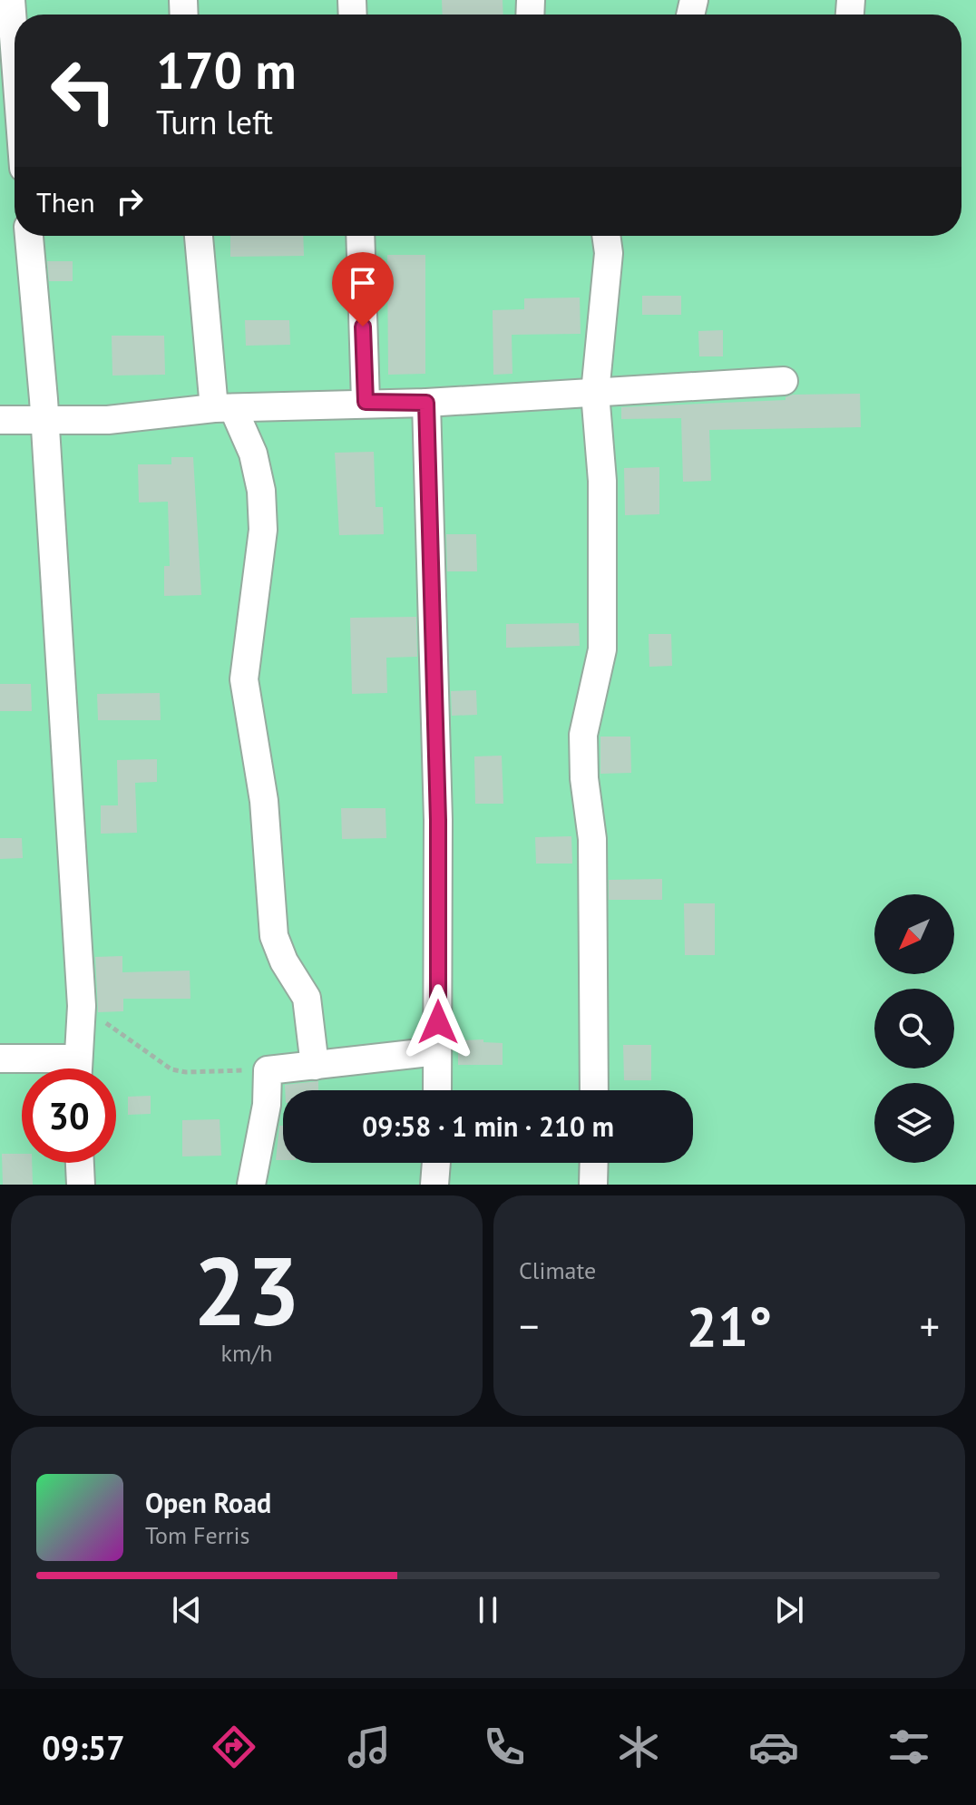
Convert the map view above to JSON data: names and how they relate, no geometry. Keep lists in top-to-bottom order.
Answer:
{
  "north": "bottom left",
  "page": {
    "turn": ["170 m", "Turn left"],
    "then": "Then",
    "limit": "30",
    "trip": "09:58 · 1 min · 210 m",
    "tile": [
      ["23", "km/h"],
      "Climate"
    ],
    "heat": ["−", "21°", "+"],
    "song": ["Open Road", "Tom Ferris"],
    "tabs": "09:57"
  }
}
